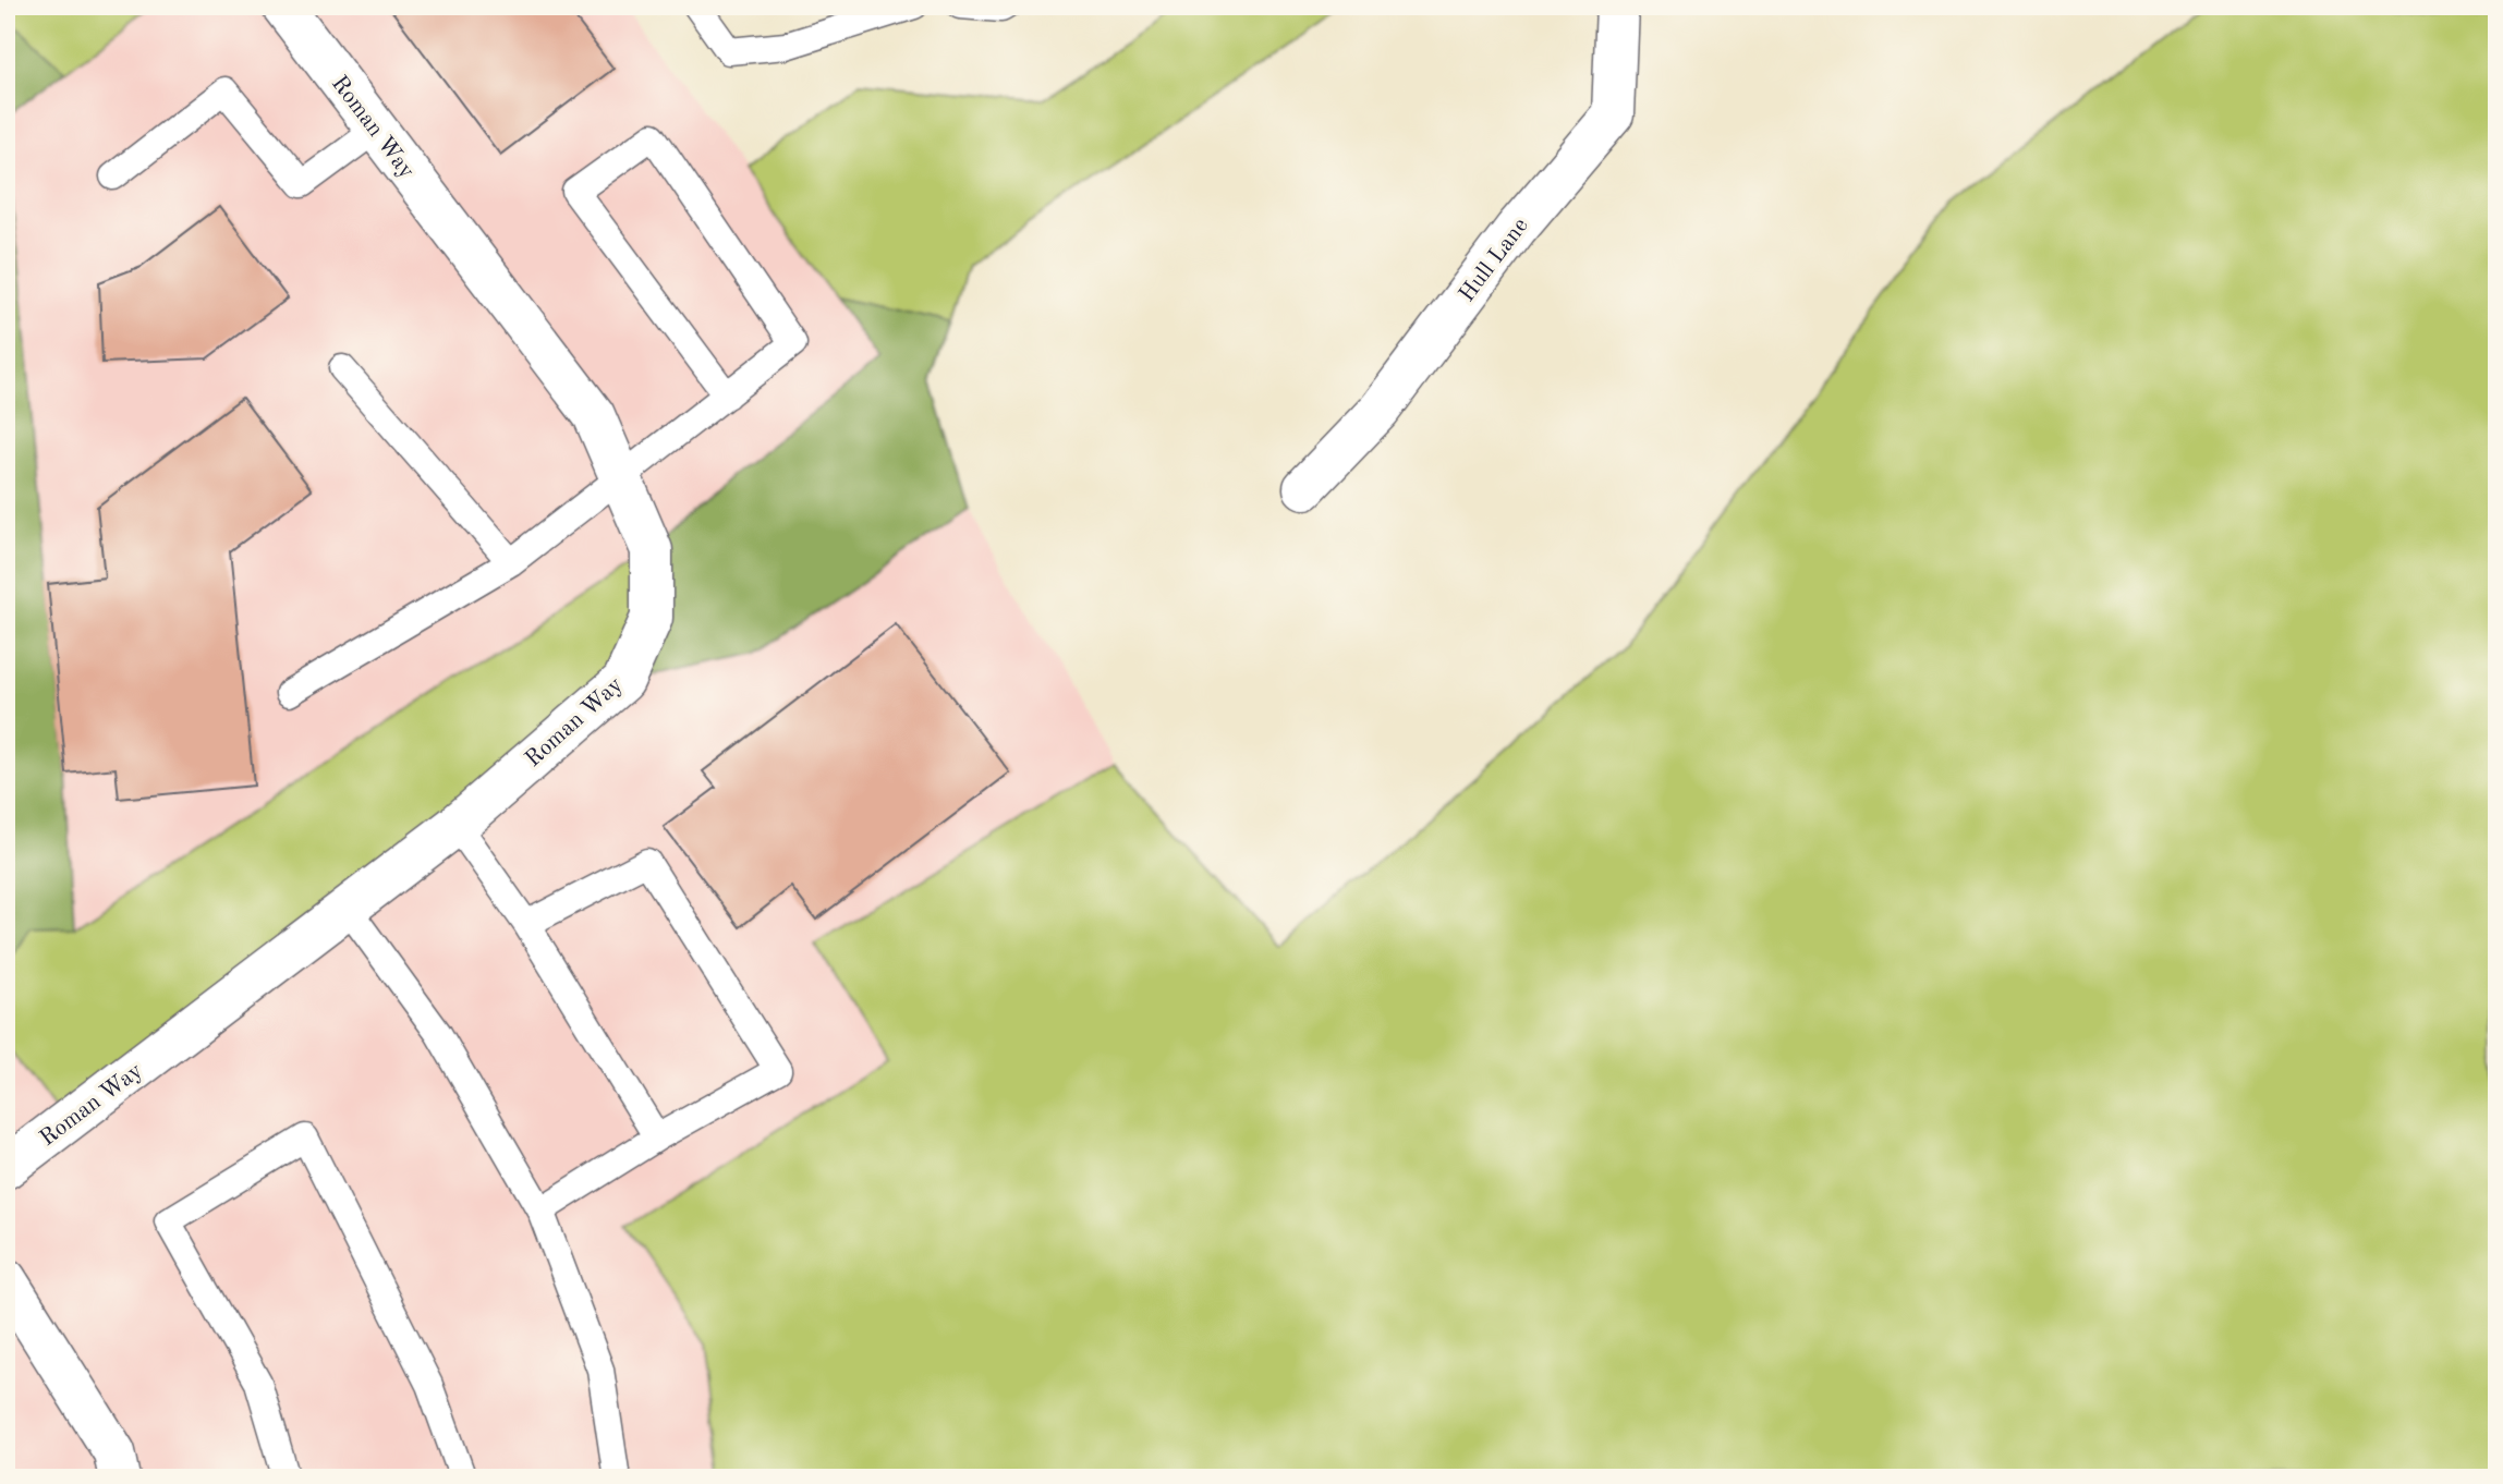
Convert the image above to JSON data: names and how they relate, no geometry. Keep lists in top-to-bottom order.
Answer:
{
  "streets": {
    "street": ["Roman Way", "Hull Lane"]
  }
}
